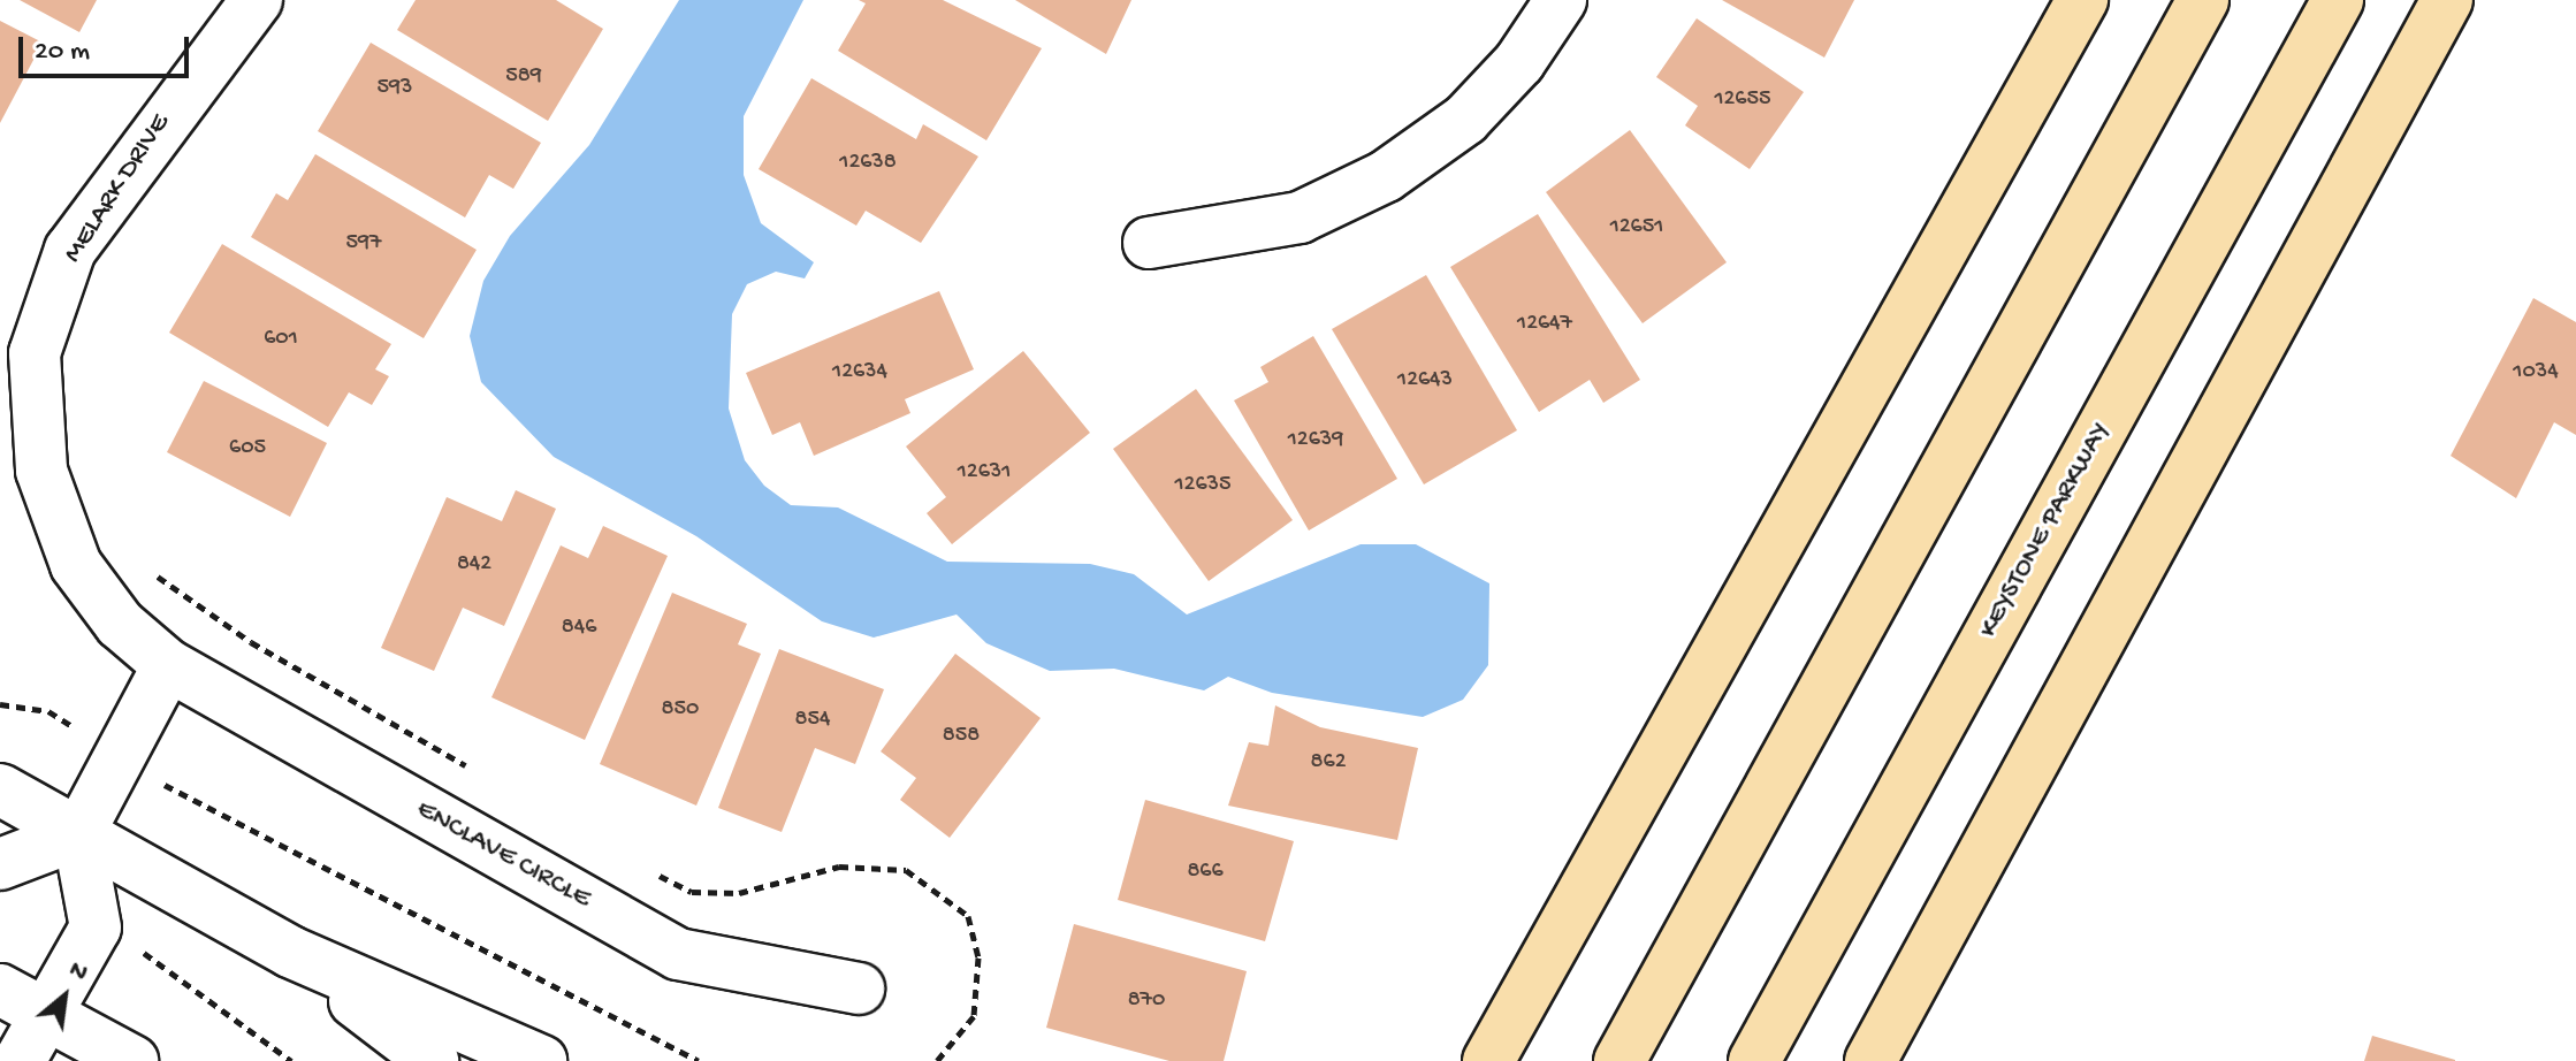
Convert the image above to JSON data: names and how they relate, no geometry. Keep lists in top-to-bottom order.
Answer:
{
  "streets": {
    "highway": ["KEYSTONE PARKWAY"],
    "street": ["MELARK DRIVE", "ENCLAVE CIRCLE"]
  },
  "crossings": [
    ["MELARK DRIVE", "ENCLAVE CIRCLE"]
  ],
  "house_numbers": [
    "589",
    "593",
    "12655",
    "12638",
    "12651",
    "597",
    "12647",
    "601",
    "12634",
    "1034",
    "12643",
    "12639",
    "605",
    "12631",
    "12635",
    "842",
    "846",
    "850",
    "854",
    "858",
    "862",
    "866",
    "870"
  ],
  "scale_bar": "20 m",
  "north": "top right"
}
